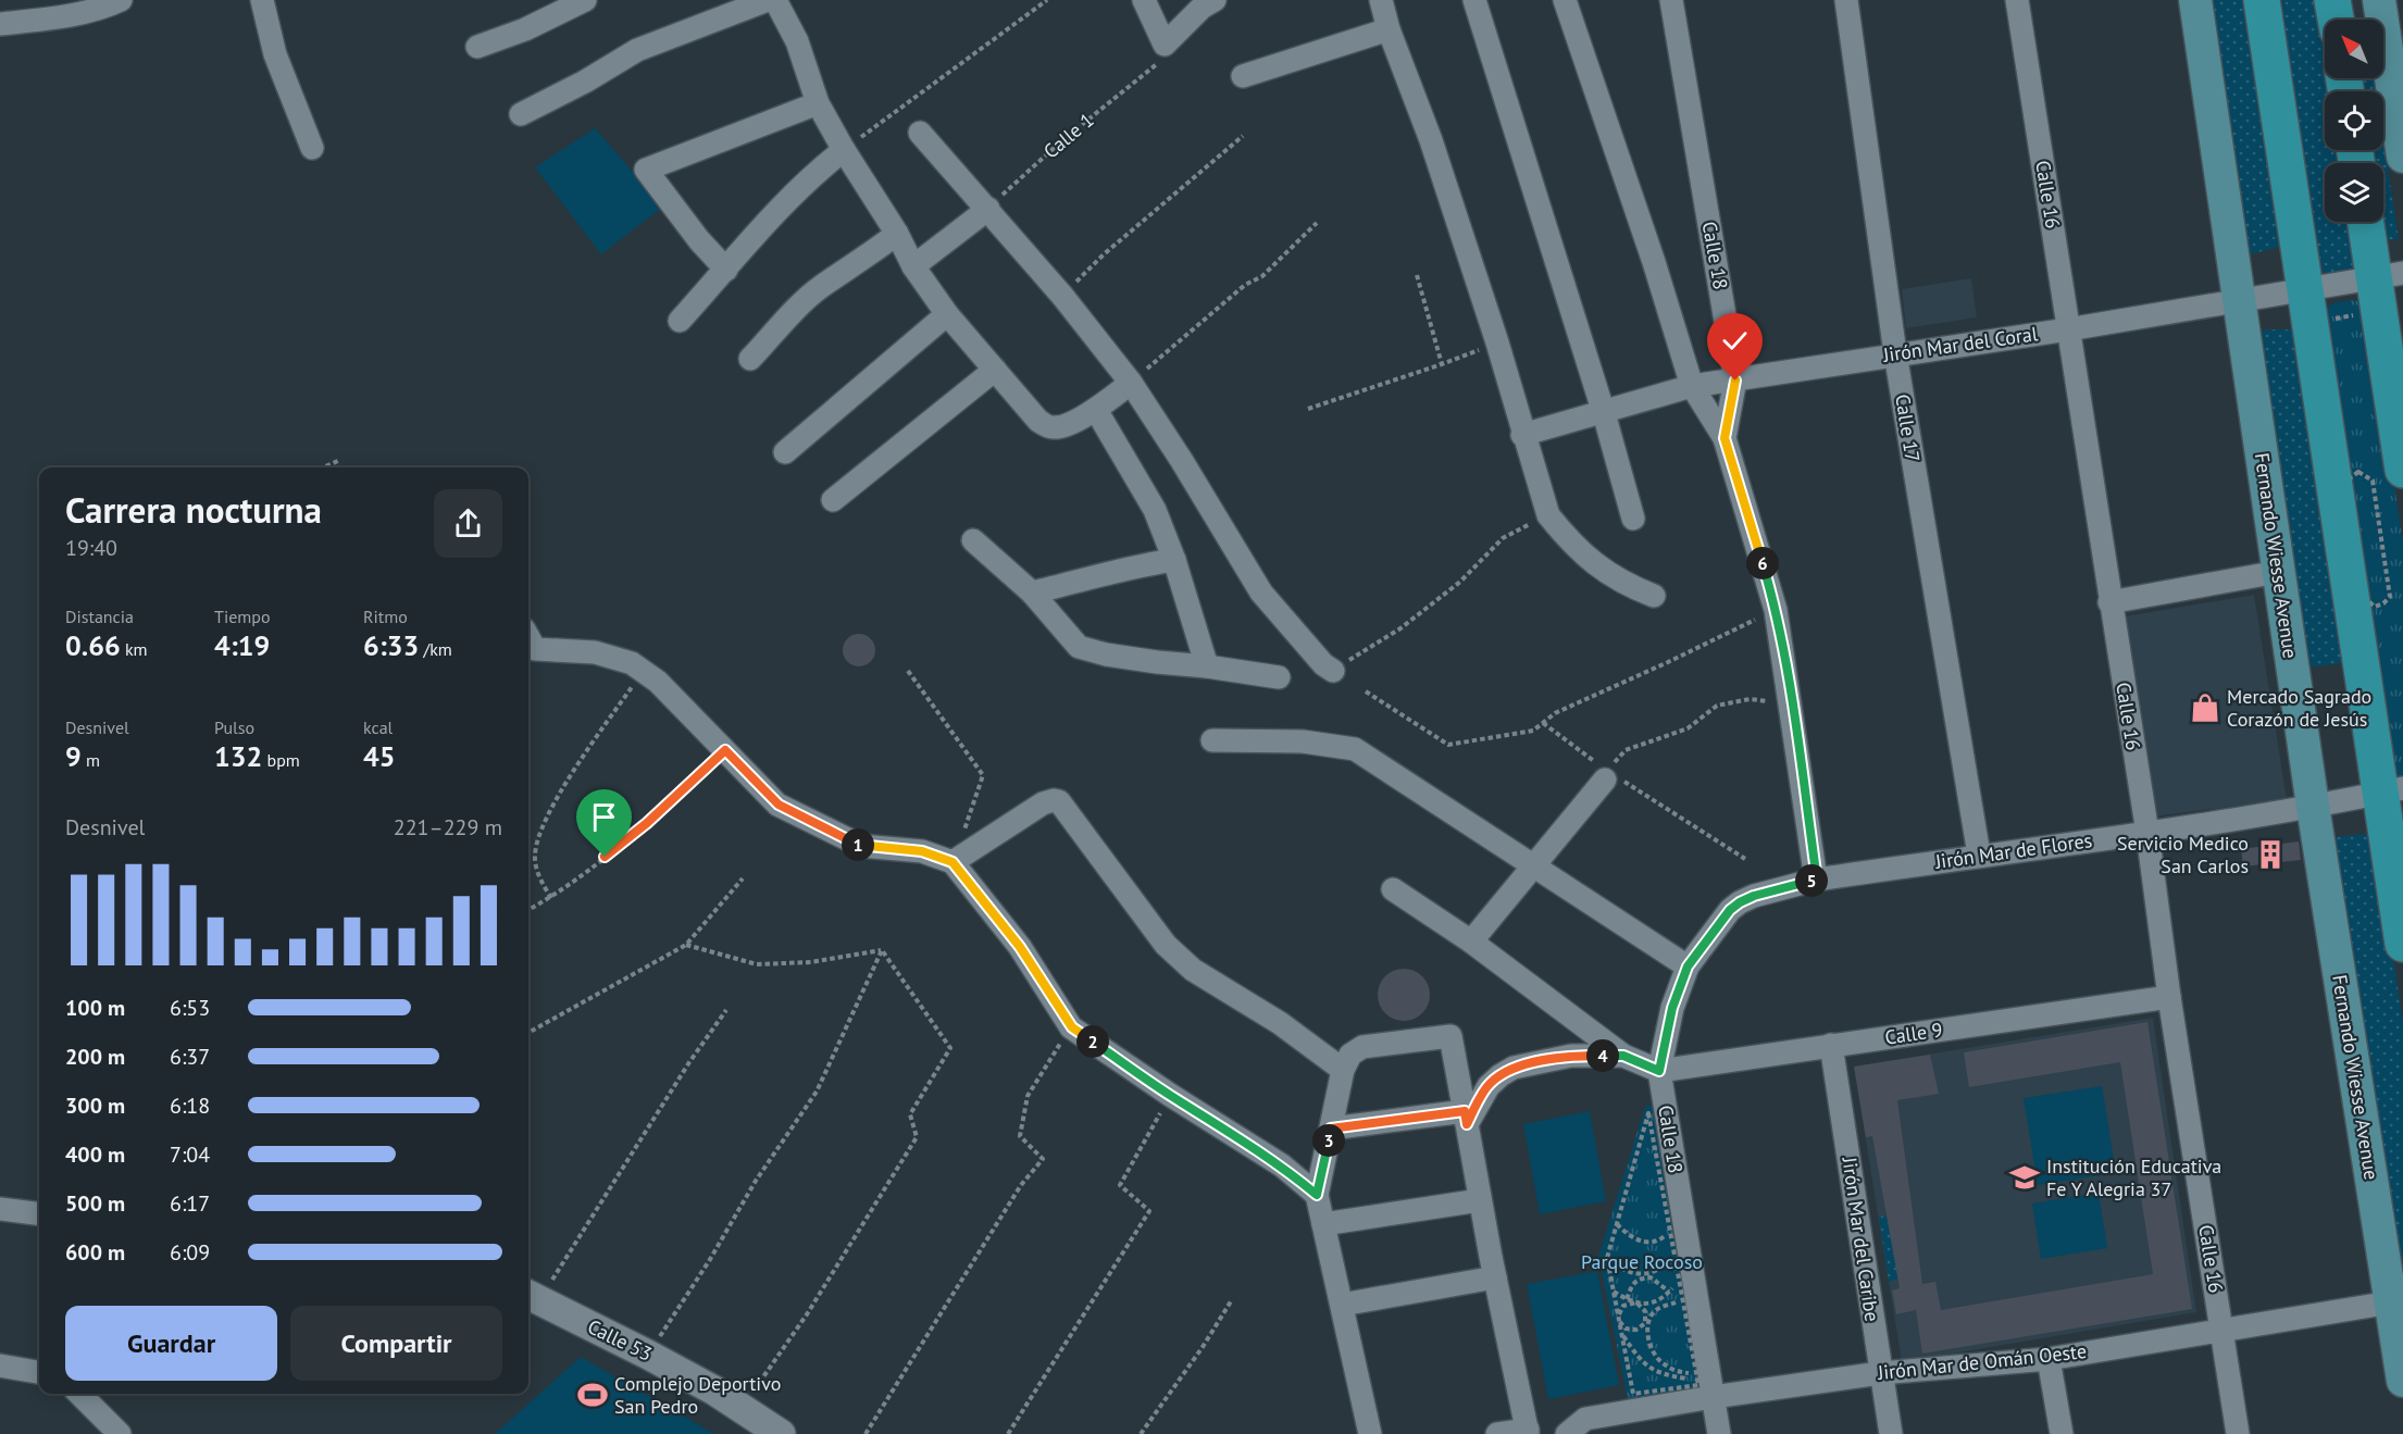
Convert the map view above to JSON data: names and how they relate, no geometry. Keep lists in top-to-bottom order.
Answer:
{
  "streets": {
    "main road": ["Fernando Wiesse Avenue"],
    "street": [
      "Calle 16",
      "Calle 18",
      "Jirón Mar del Coral",
      "Calle 17",
      "Jirón Mar de Flores",
      "Calle 9",
      "Jirón Mar del Caribe",
      "Calle 53",
      "Jirón Mar de Omán Oeste"
    ],
    "path": ["Calle 1"]
  },
  "crossings": [
    ["Calle 16", "Jirón Mar del Coral"],
    ["Calle 16", "Jirón Mar de Flores"],
    ["Calle 16", "Calle 9"],
    ["Calle 16", "Jirón Mar de Omán Oeste"],
    ["Calle 18", "Jirón Mar del Coral"],
    ["Calle 18", "Jirón Mar de Flores"],
    ["Calle 18", "Calle 9"],
    ["Calle 18", "Jirón Mar de Omán Oeste"],
    ["Jirón Mar del Coral", "Calle 17"],
    ["Jirón Mar del Coral", "Fernando Wiesse Avenue"],
    ["Calle 17", "Jirón Mar de Flores"],
    ["Fernando Wiesse Avenue", "Jirón Mar de Flores"],
    ["Fernando Wiesse Avenue", "Jirón Mar de Omán Oeste"],
    ["Calle 9", "Jirón Mar del Caribe"],
    ["Jirón Mar del Caribe", "Jirón Mar de Omán Oeste"]
  ],
  "parks": ["Parque Rocoso"],
  "places": {
    "shop": ["Mercado Sagrado Corazón de Jesús"],
    "building": ["Servicio Medico San Carlos"],
    "school or university": ["Institución Educativa Fe Y Alegria 37"],
    "sports": ["Complejo Deportivo San Pedro"]
  },
  "north": "top left",
  "page": {
    "heading": ["Carrera nocturna", "19:40"],
    "pins": [
      "6",
      "1",
      "5",
      "2",
      "4",
      "3"
    ],
    "stats": [
      ["Distancia", "0.66 km"],
      ["Tiempo", "4:19"],
      ["Ritmo", "6:33 /km"],
      ["Desnivel", "9 m"],
      ["Pulso", "132 bpm"],
      ["kcal", "45"]
    ],
    "chart": ["Desnivel", "221–229 m"],
    "list": [
      {
        "name": "100 m",
        "note": "6:53"
      },
      {
        "name": "200 m",
        "note": "6:37"
      },
      {
        "name": "300 m",
        "note": "6:18"
      },
      {
        "name": "400 m",
        "note": "7:04"
      },
      {
        "name": "500 m",
        "note": "6:17"
      },
      {
        "name": "600 m",
        "note": "6:09"
      }
    ],
    "buttons": ["Guardar", "Compartir"]
  }
}
